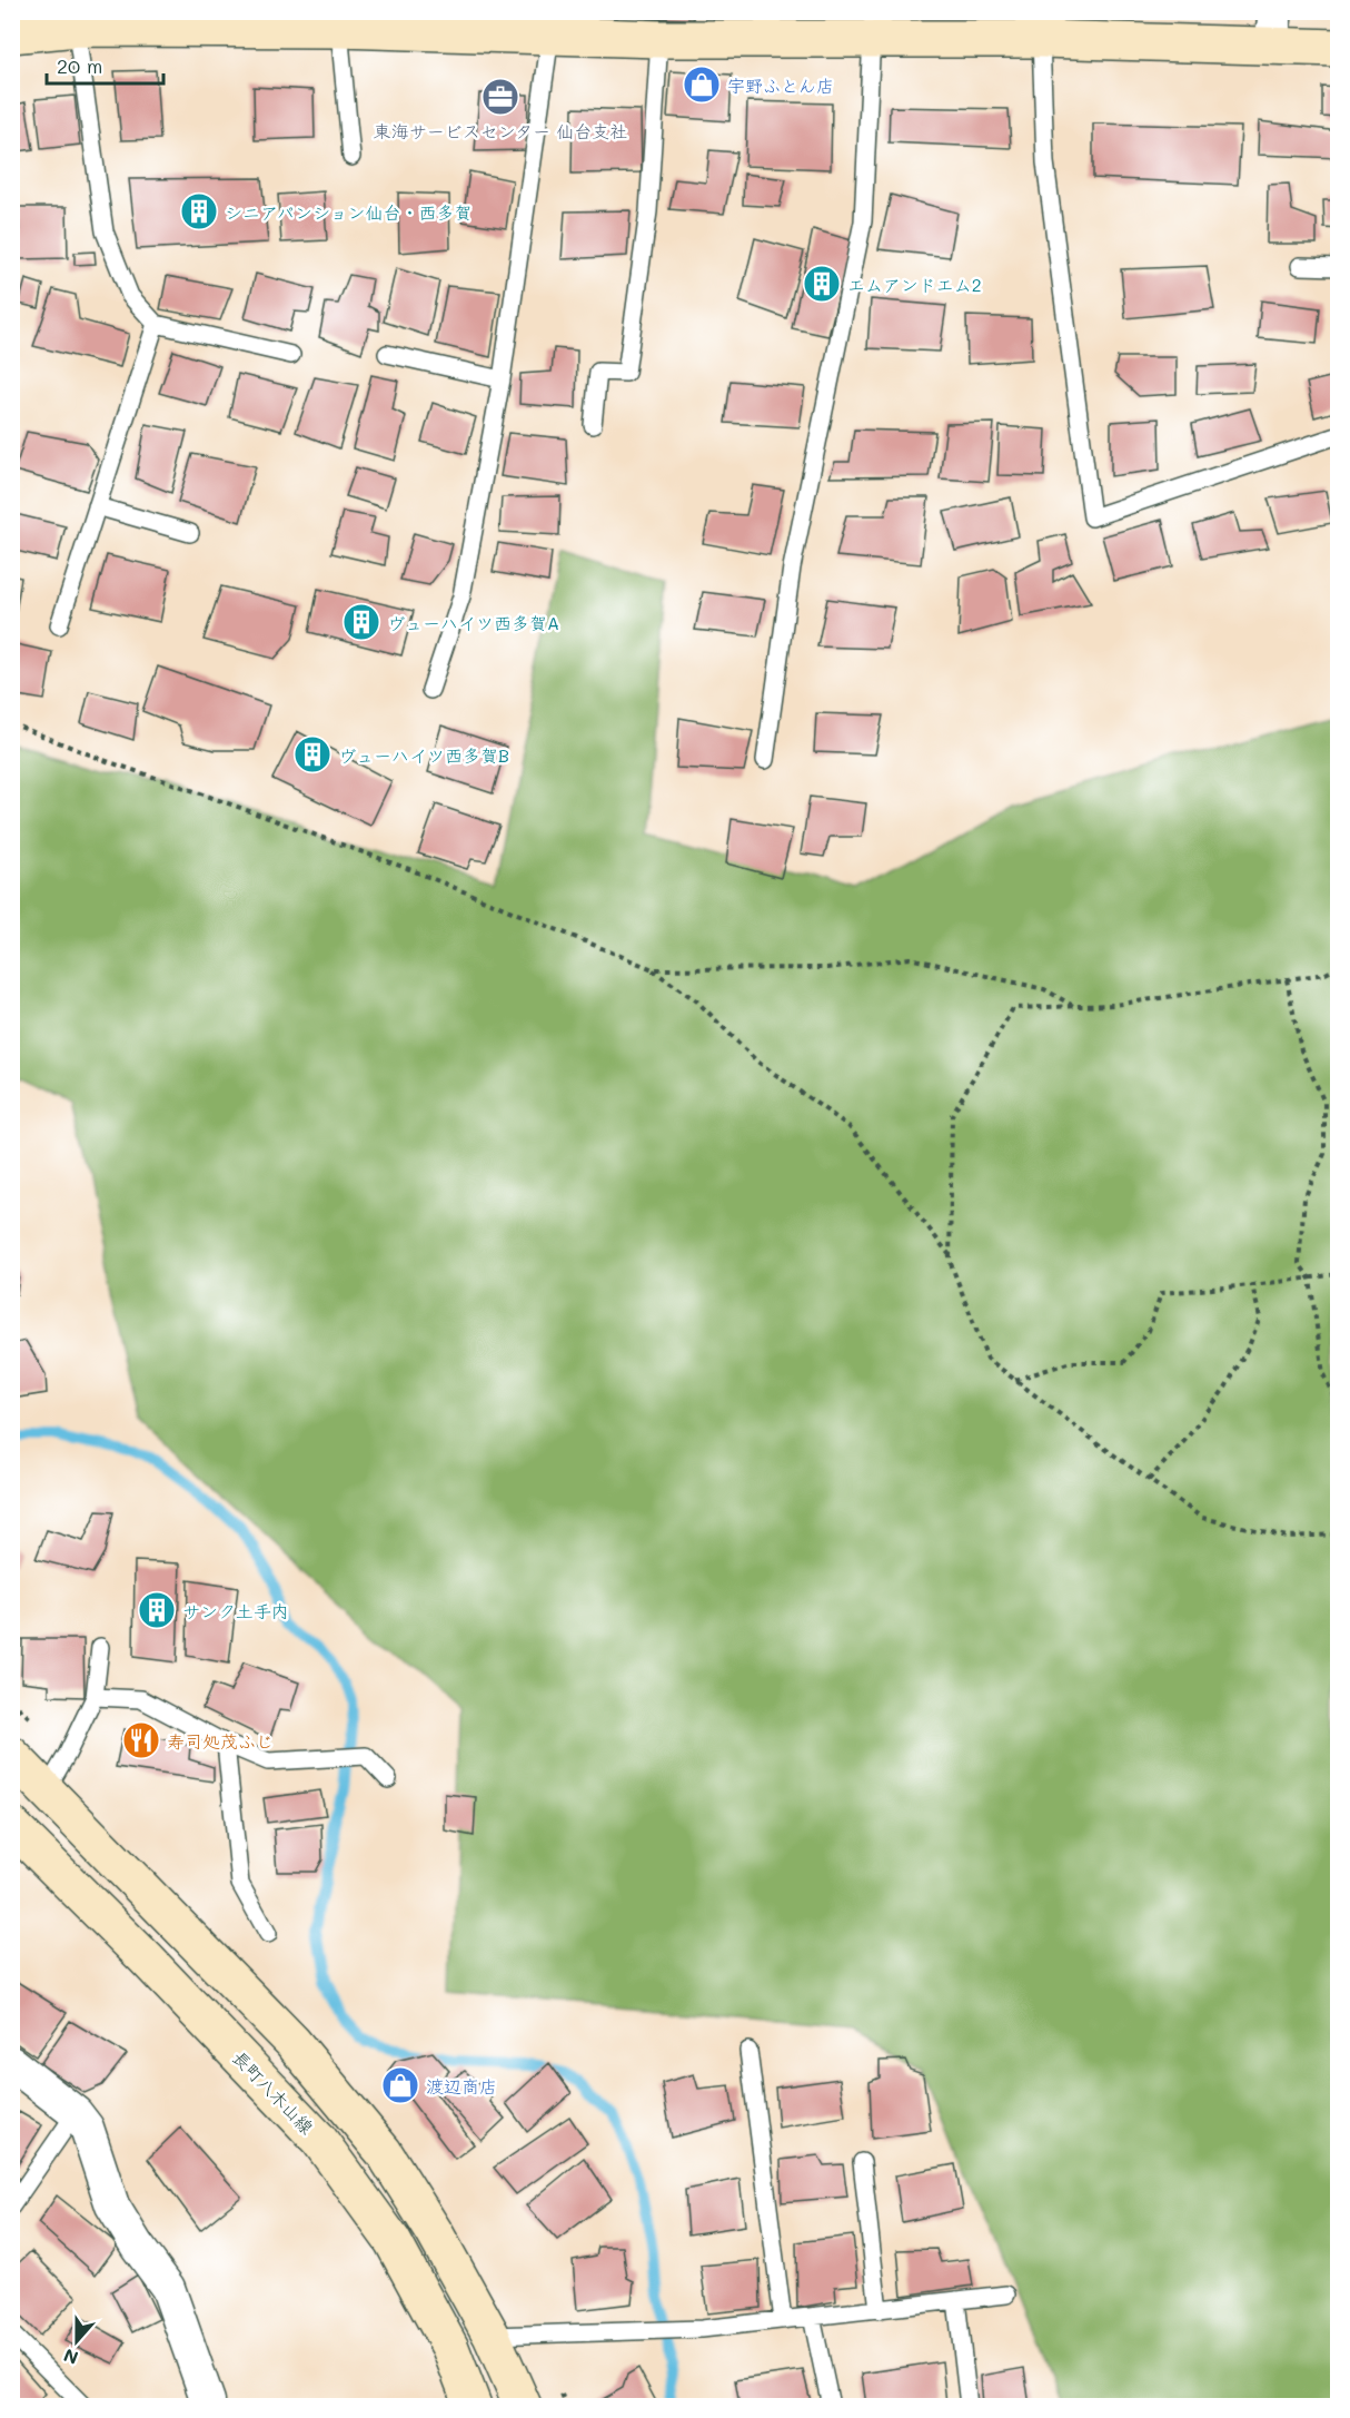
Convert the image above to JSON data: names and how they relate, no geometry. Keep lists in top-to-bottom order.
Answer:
{
  "streets": {
    "street": ["長町八木山線"]
  },
  "places": {
    "shop": ["宇野ふとん店", "渡辺商店"],
    "office": ["東海サービスセンター 仙台支社"],
    "building": [
      "シニアパンション仙台・西多賀",
      "エムアンドエム2",
      "ヴューハイツ西多賀A",
      "ヴューハイツ西多賀B",
      "サンク土手内"
    ],
    "restaurant": ["寿司処茂ふじ"]
  },
  "scale_bar": "20 m",
  "north": "bottom"
}
